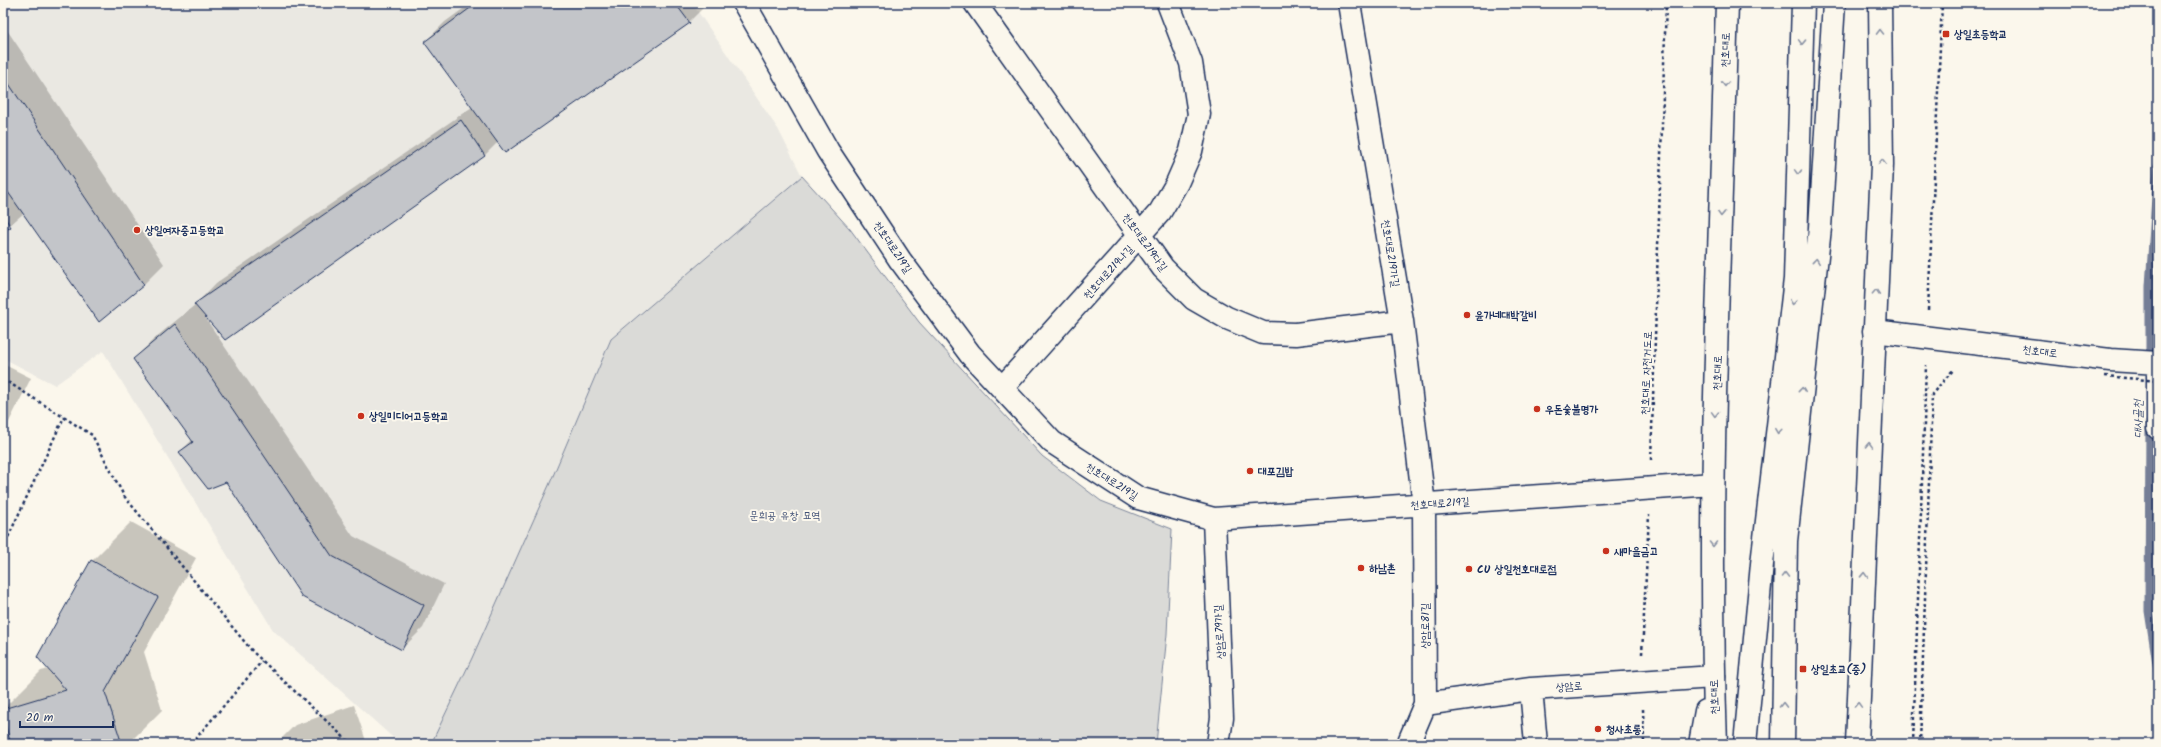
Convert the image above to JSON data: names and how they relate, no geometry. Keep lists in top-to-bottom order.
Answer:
{
  "streets": {
    "street": [
      "천호대로",
      "천호대로219다길",
      "천호대로219길",
      "천호대로219가길",
      "천호대로219나길",
      "상암로81길",
      "상암로79가길",
      "상암로"
    ],
    "path": ["천호대로 자전거도로"]
  },
  "crossings": [
    ["천호대로", "천호대로219길"],
    ["천호대로", "상암로"],
    ["천호대로219다길", "천호대로219가길"],
    ["천호대로219다길", "천호대로219나길"],
    ["천호대로219길", "천호대로219가길"],
    ["천호대로219길", "천호대로219나길"],
    ["천호대로219길", "천호대로 자전거도로"],
    ["천호대로219길", "상암로81길"],
    ["천호대로219길", "상암로79가길"],
    ["천호대로219가길", "상암로81길"],
    ["천호대로 자전거도로", "상암로"],
    ["상암로81길", "상암로"]
  ],
  "water": ["대사골천"],
  "parks": ["문희공 유창 묘역"],
  "places": {
    "transit": ["상일초등학교", "상일초교(중)"],
    "other": [
      "상일여자중고등학교",
      "윤가네대박갈비",
      "우돈숯불명가",
      "상일미디어고등학교",
      "대포김밥",
      "새마을금고",
      "하남촌",
      "CU 상일천호대로점",
      "청사초롱"
    ]
  },
  "scale_bar": "20 m"
}
